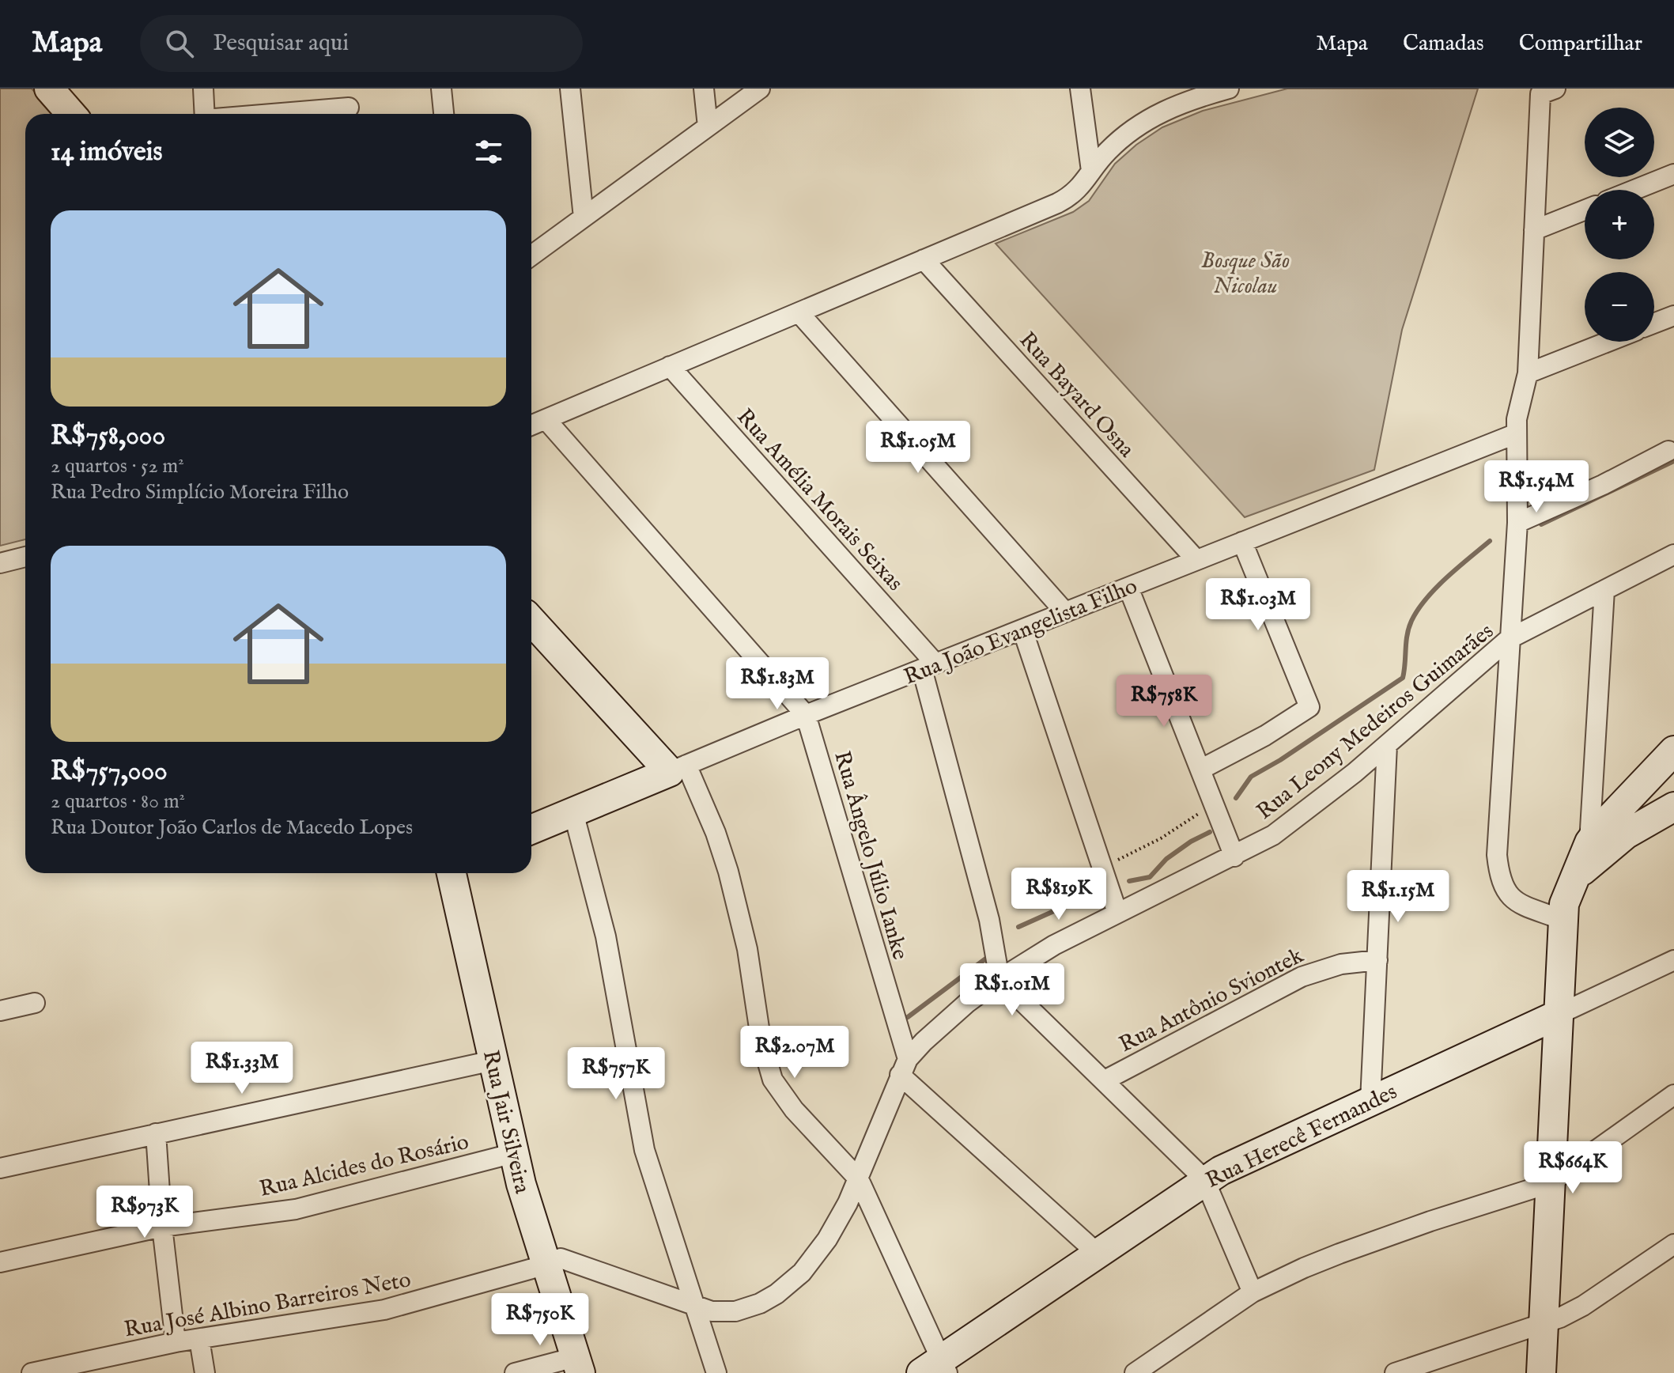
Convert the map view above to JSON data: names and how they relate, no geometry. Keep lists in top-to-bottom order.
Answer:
{
  "streets": {
    "street": [
      "Rua Bayard Osna",
      "Rua Amélia Morais Seixas",
      "Rua João Evangelista Filho",
      "Rua Leony Medeiros Guimarães",
      "Rua Ângelo Júlio Ianke",
      "Rua Antônio Sviontek",
      "Rua Jair Silveira",
      "Rua Herecê Fernandes",
      "Rua Alcides do Rosário",
      "Rua José Albino Barreiros Neto"
    ]
  },
  "crossings": [
    ["Rua Bayard Osna", "Rua João Evangelista Filho"],
    ["Rua Amélia Morais Seixas", "Rua João Evangelista Filho"],
    ["Rua Amélia Morais Seixas", "Rua Leony Medeiros Guimarães"],
    ["Rua João Evangelista Filho", "Rua Ângelo Júlio Ianke"],
    ["Rua Leony Medeiros Guimarães", "Rua Ângelo Júlio Ianke"],
    ["Rua Leony Medeiros Guimarães", "Rua Jair Silveira"],
    ["Rua Leony Medeiros Guimarães", "Rua José Albino Barreiros Neto"],
    ["Rua Jair Silveira", "Rua Alcides do Rosário"],
    ["Rua Jair Silveira", "Rua José Albino Barreiros Neto"]
  ],
  "parks": ["Bosque São Nicolau"],
  "page": {
    "header": "Mapa",
    "search": "Pesquisar aqui",
    "nav": ["Mapa", "Camadas", "Compartilhar"],
    "map_buttons": ["+", "−"],
    "heading": "14 imóveis",
    "list": [
      {
        "name": "R$758,000",
        "note": "2 quartos · 52 m² · Rua Pedro Simplício Moreira Filho"
      },
      {
        "name": "R$757,000",
        "note": "2 quartos · 80 m² · Rua Doutor João Carlos de Macedo Lopes"
      }
    ],
    "price": [
      "R$1.05M",
      "R$1.54M",
      "R$1.03M",
      "R$1.83M",
      "R$758K",
      "R$819K",
      "R$1.15M",
      "R$1.01M",
      "R$2.07M",
      "R$1.33M",
      "R$757K",
      "R$664K",
      "R$973K",
      "R$750K"
    ]
  }
}
